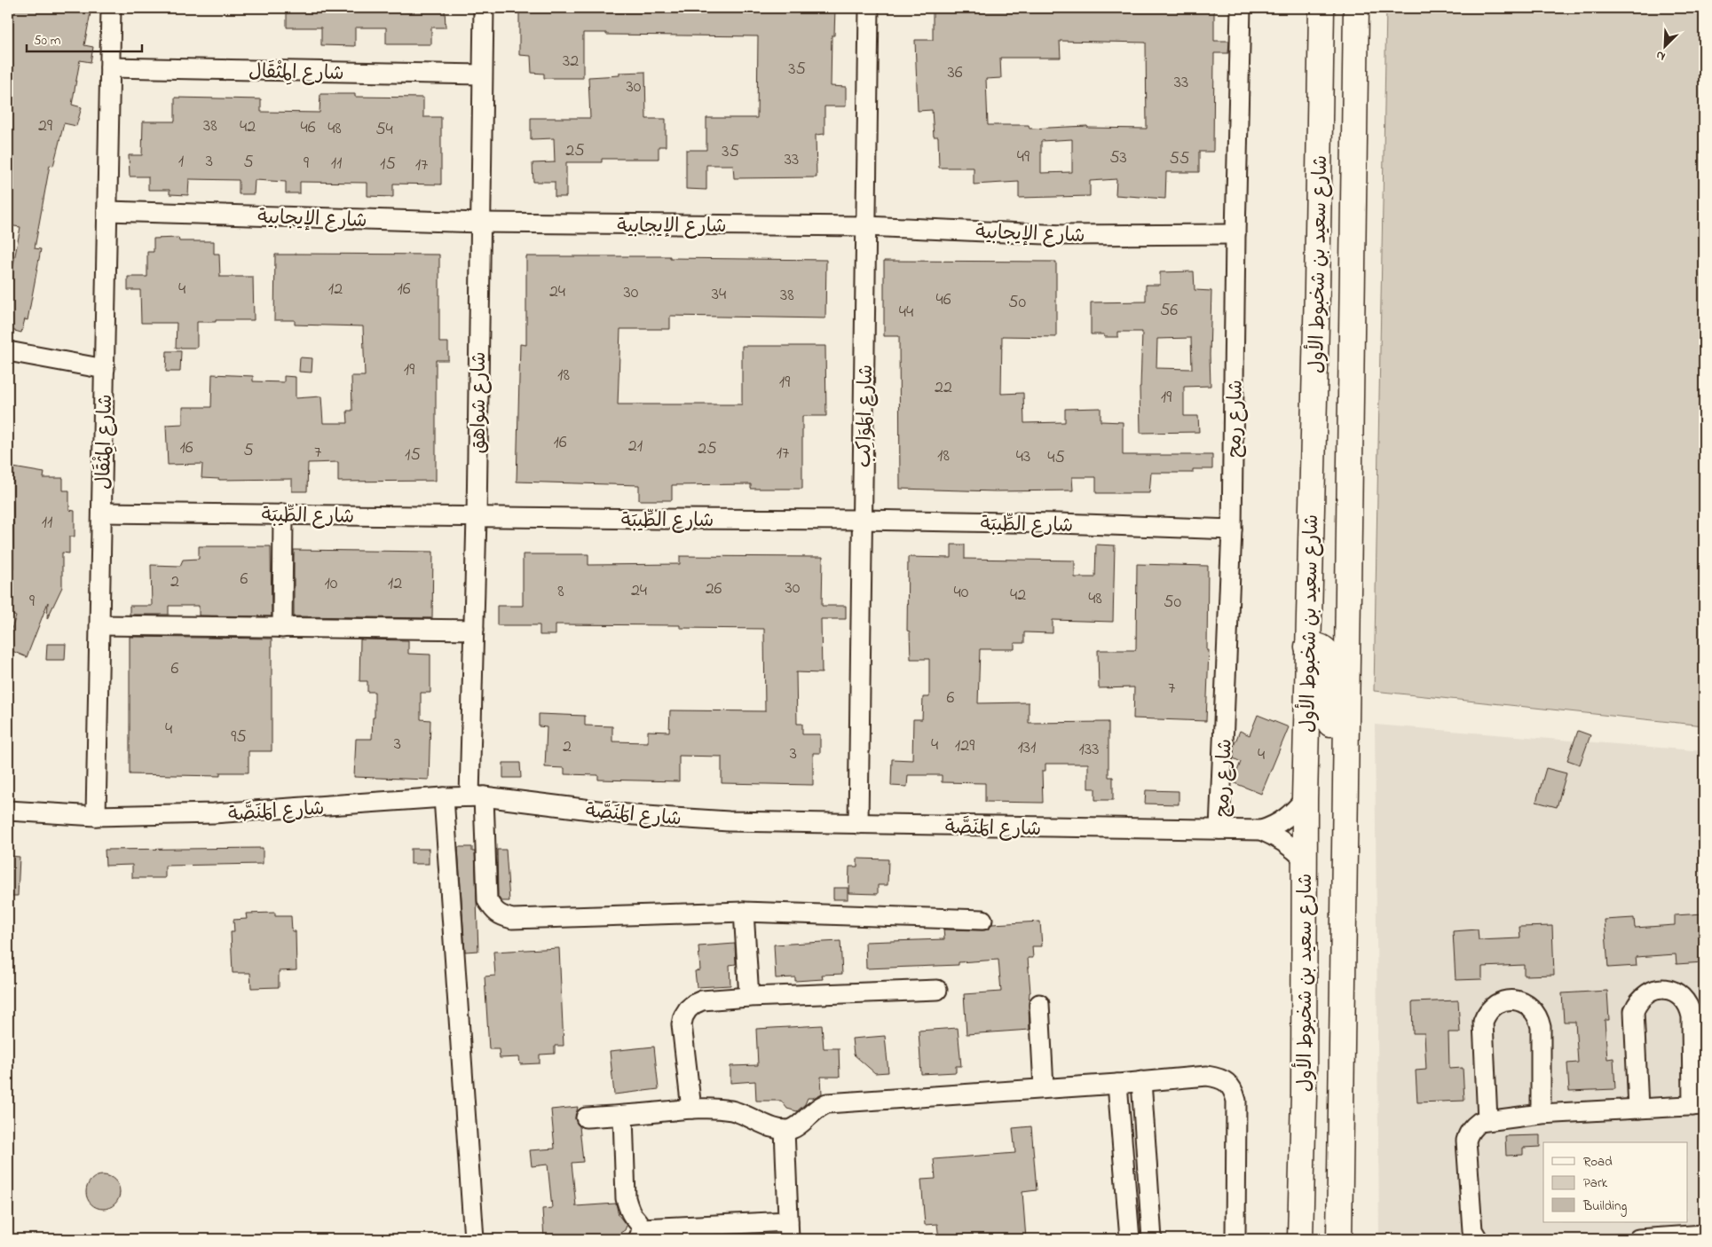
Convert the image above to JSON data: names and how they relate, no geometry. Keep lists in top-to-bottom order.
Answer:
{
  "streets": {
    "main road": ["شارع سعيد بن شخبوط الأول"],
    "street": [
      "شارع المِثْقَال",
      "شارع الإيجابية",
      "شارع شواهق",
      "شارع المَوَاكِب",
      "شارع رمح",
      "شارع الطِّيبَة",
      "شارع المَنَصَّة"
    ]
  },
  "crossings": [
    ["شارع المِثْقَال", "شارع الإيجابية"],
    ["شارع المِثْقَال", "شارع شواهق"],
    ["شارع المِثْقَال", "شارع الطِّيبَة"],
    ["شارع المِثْقَال", "شارع المَنَصَّة"],
    ["شارع الإيجابية", "شارع شواهق"],
    ["شارع الإيجابية", "شارع المَوَاكِب"],
    ["شارع الإيجابية", "شارع رمح"],
    ["شارع سعيد بن شخبوط الأول", "شارع المَنَصَّة"],
    ["شارع شواهق", "شارع الطِّيبَة"],
    ["شارع شواهق", "شارع المَنَصَّة"],
    ["شارع المَوَاكِب", "شارع الطِّيبَة"],
    ["شارع المَوَاكِب", "شارع المَنَصَّة"],
    ["شارع رمح", "شارع الطِّيبَة"],
    ["شارع رمح", "شارع المَنَصَّة"]
  ],
  "house_numbers": [
    "32",
    "35",
    "36",
    "33",
    "30",
    "29",
    "38",
    "42",
    "46",
    "48",
    "54",
    "25",
    "35",
    "49",
    "53",
    "55",
    "33",
    "1",
    "3",
    "5",
    "9",
    "11",
    "15",
    "17",
    "4",
    "12",
    "16",
    "24",
    "30",
    "34",
    "38",
    "46",
    "50",
    "56",
    "44",
    "19",
    "18",
    "19",
    "22",
    "19",
    "16",
    "21",
    "16",
    "25",
    "5",
    "7",
    "17",
    "15",
    "18",
    "43",
    "45",
    "11",
    "6",
    "2",
    "10",
    "12",
    "30",
    "26",
    "24",
    "8",
    "40",
    "42",
    "48",
    "9",
    "50",
    "6",
    "7",
    "6",
    "4",
    "95",
    "3",
    "4",
    "129",
    "2",
    "131",
    "133",
    "3",
    "4"
  ],
  "legend": ["Road", "Park", "Building"],
  "scale_bar": "50 m",
  "north": "bottom left"
}
